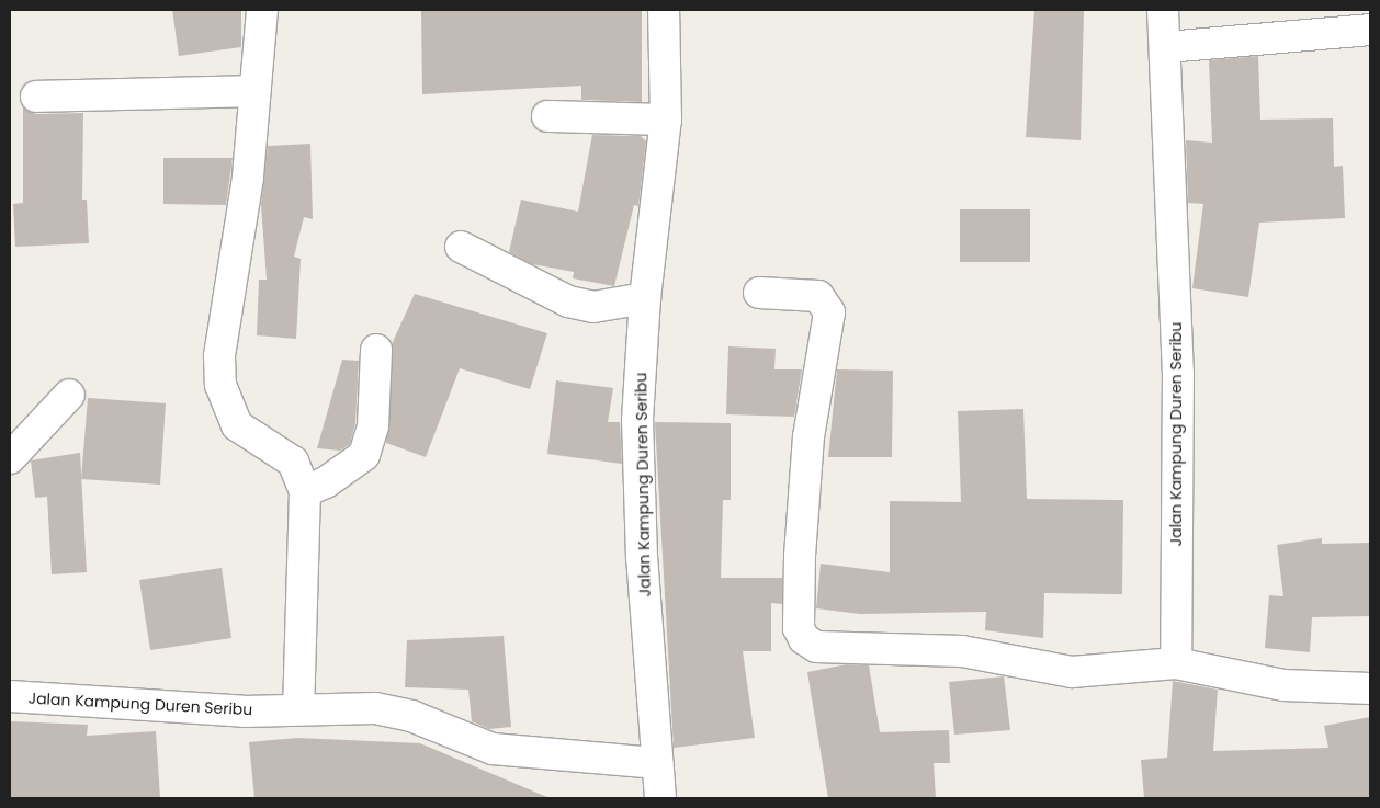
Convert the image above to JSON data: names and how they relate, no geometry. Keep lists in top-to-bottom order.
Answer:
{
  "streets": {
    "street": ["Jalan Kampung Duren Seribu"]
  }
}
